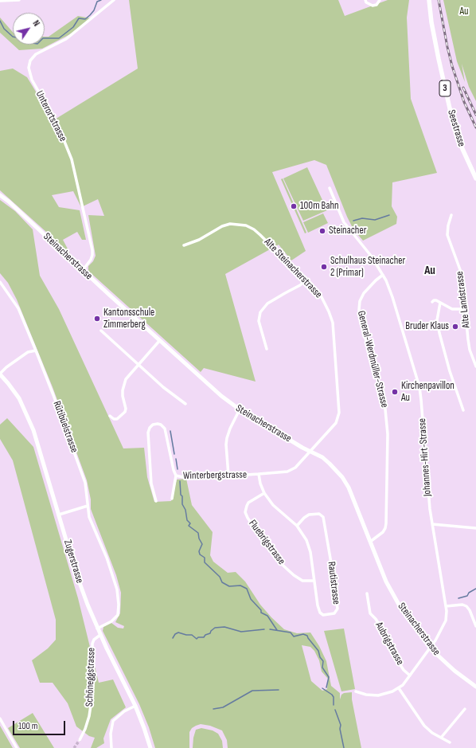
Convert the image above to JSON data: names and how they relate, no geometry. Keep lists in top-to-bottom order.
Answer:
{
  "streets": {
    "main road": ["3", "Seestrasse"],
    "street": [
      "Unterortstrasse",
      "Steinacherstrasse",
      "Alte Steinacherstrasse",
      "Alte Landstrasse",
      "General-Werdmüller-Strasse",
      "Rütibüelstrasse",
      "Johannes-Hirt-Strasse",
      "Winterbergstrasse",
      "Fluebrigstrasse",
      "Zugerstrasse",
      "Rautistrasse",
      "Aubrigstrasse",
      "Schöneggstrasse"
    ]
  },
  "crossings": [
    ["Unterortstrasse", "Steinacherstrasse"],
    ["Steinacherstrasse", "Alte Steinacherstrasse"],
    ["Steinacherstrasse", "General-Werdmüller-Strasse"],
    ["Steinacherstrasse", "Johannes-Hirt-Strasse"],
    ["Steinacherstrasse", "Winterbergstrasse"],
    ["Alte Steinacherstrasse", "Winterbergstrasse"],
    ["General-Werdmüller-Strasse", "Johannes-Hirt-Strasse"],
    ["Rütibüelstrasse", "Zugerstrasse"],
    ["Johannes-Hirt-Strasse", "Aubrigstrasse"],
    ["Fluebrigstrasse", "Rautistrasse"],
    ["Zugerstrasse", "Schöneggstrasse"]
  ],
  "districts": ["Au"],
  "parks": ["Au"],
  "places": [
    "100m Bahn",
    "Steinacher",
    "Schulhaus Steinacher 2 (Primar)",
    "Kantonsschule Zimmerberg",
    "Bruder Klaus",
    "Kirchenpavillon Au"
  ],
  "scale_bar": "100 m",
  "north": "top right"
}
